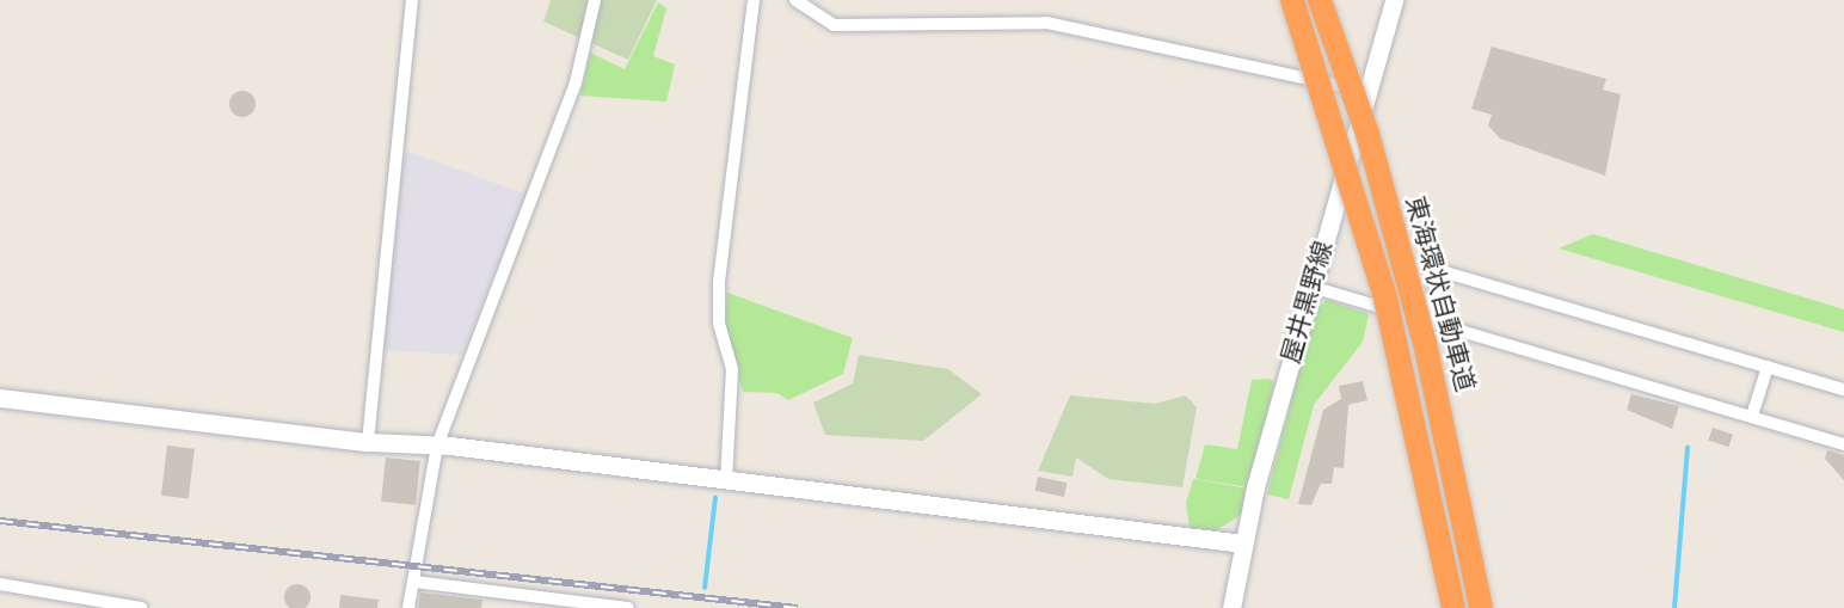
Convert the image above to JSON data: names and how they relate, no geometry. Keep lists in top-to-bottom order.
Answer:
{
  "streets": {
    "highway": ["東海環状自動車道"],
    "street": ["屋井黒野線"]
  }
}
